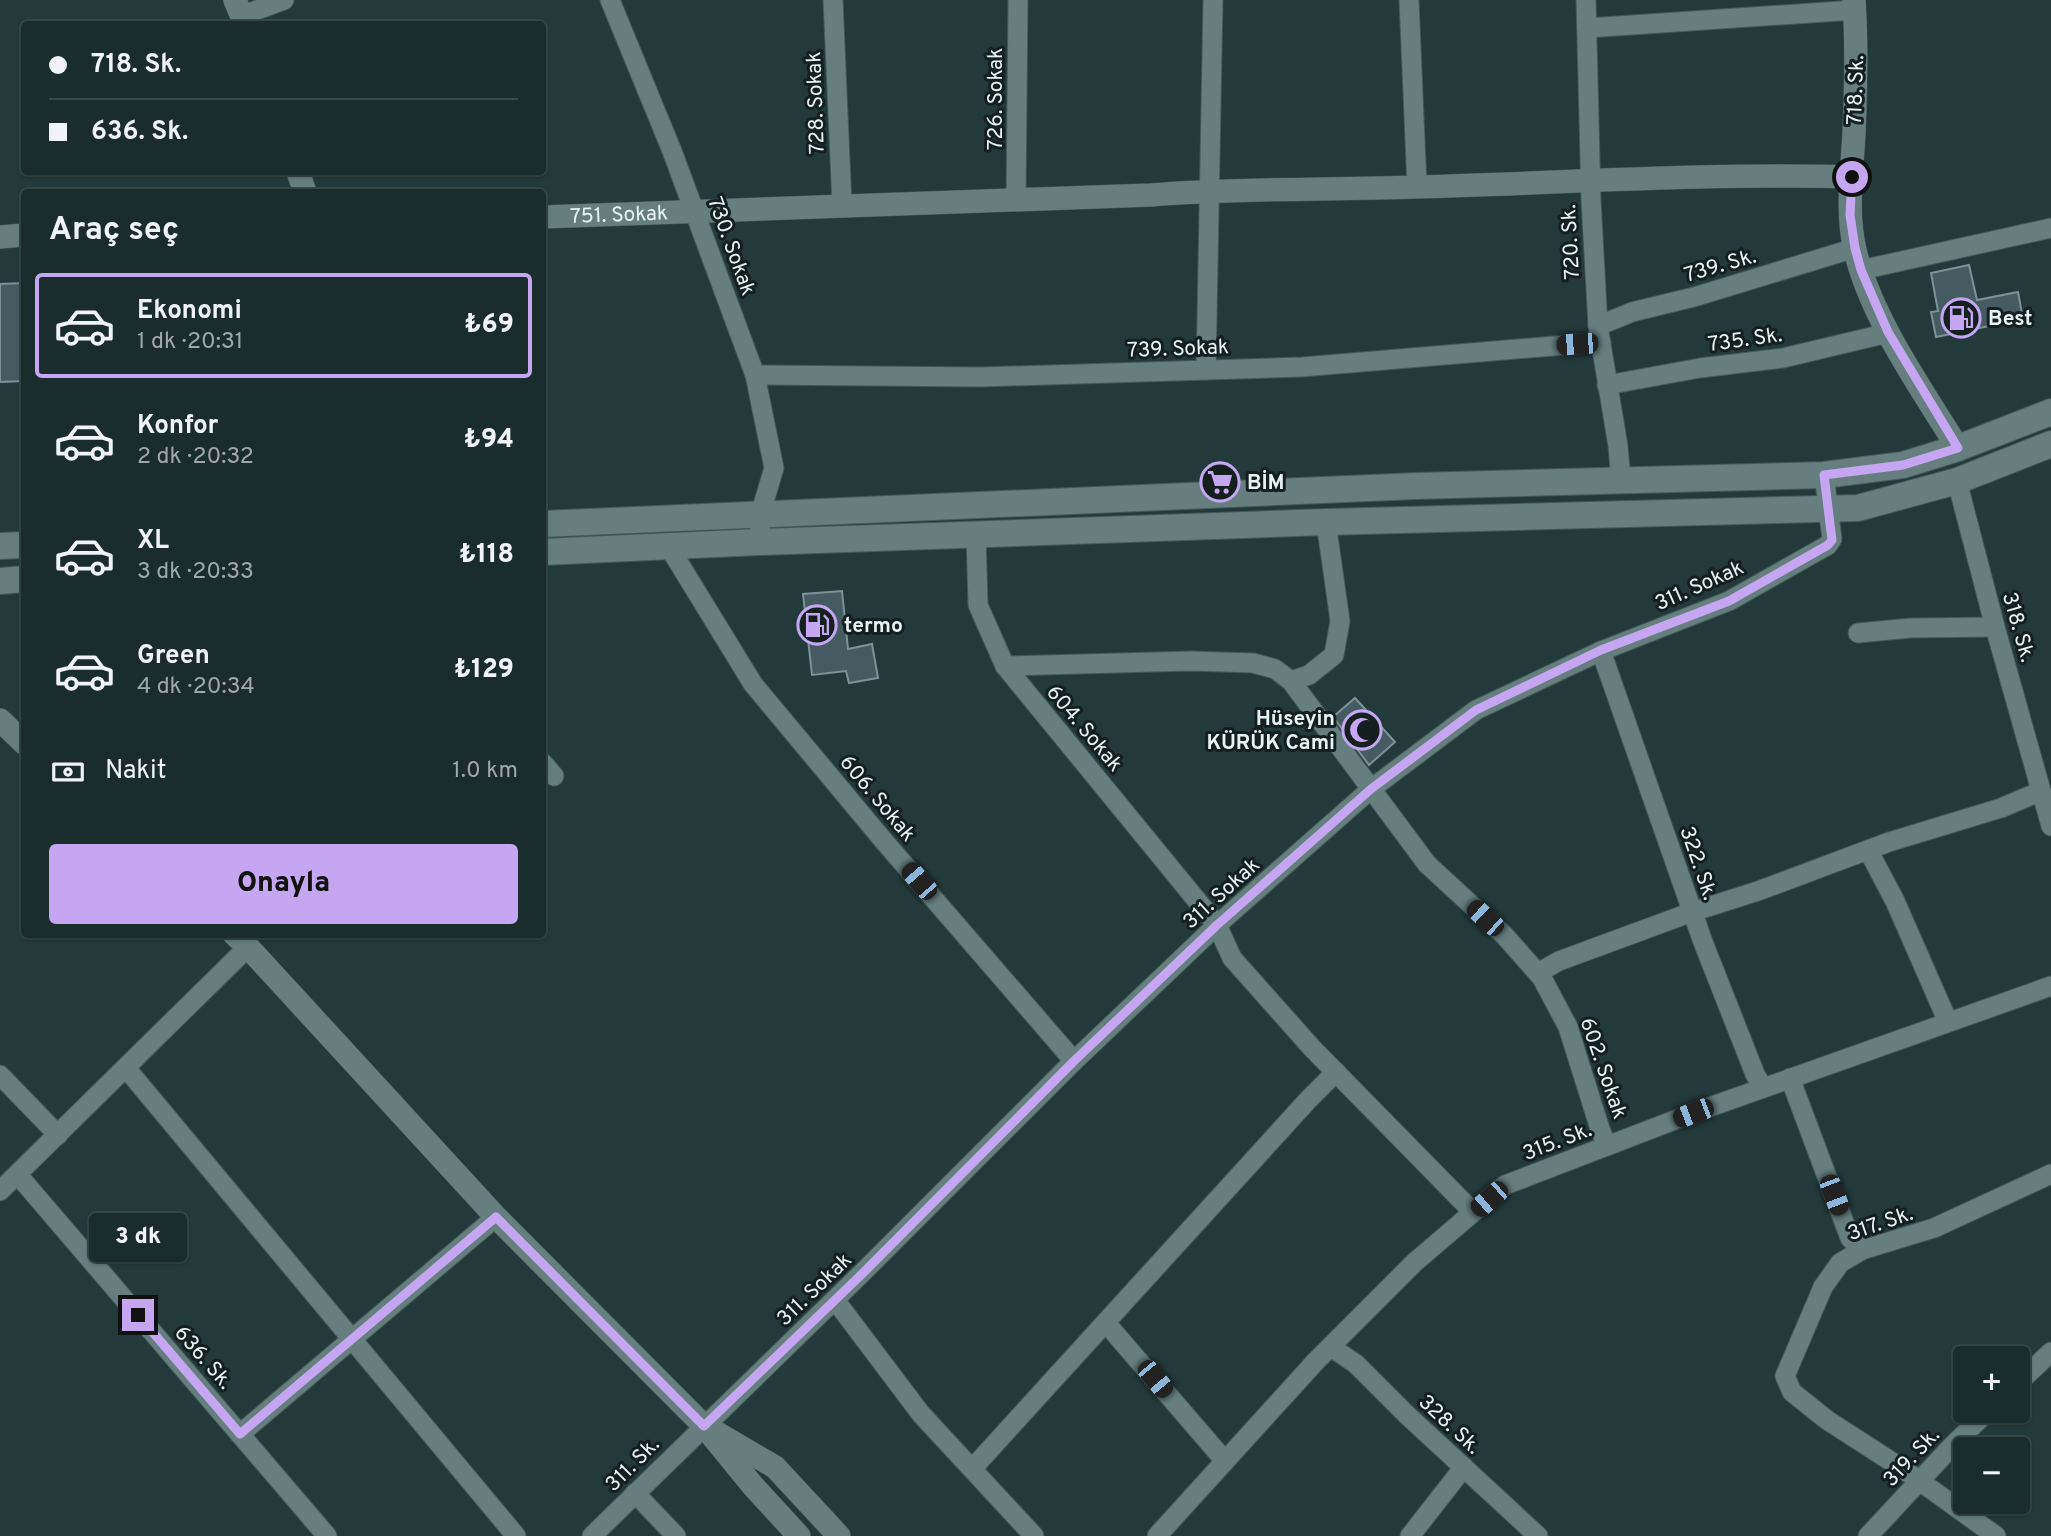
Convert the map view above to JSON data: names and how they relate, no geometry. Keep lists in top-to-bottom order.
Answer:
{
  "streets": {
    "street": [
      "718. Sk.",
      "726. Sokak",
      "728. Sokak",
      "751. Sokak",
      "720. Sk.",
      "730. Sokak",
      "739. Sk.",
      "735. Sk.",
      "739. Sokak",
      "311. Sokak",
      "318. Sk.",
      "604. Sokak",
      "606. Sokak",
      "322. Sk.",
      "602. Sokak",
      "315. Sk.",
      "317. Sk.",
      "636. Sk.",
      "328. Sk.",
      "319. Sk.",
      "311. Sk."
    ]
  },
  "crossings": [
    ["718. Sk.", "751. Sokak"],
    ["718. Sk.", "739. Sk."],
    ["718. Sk.", "735. Sk."],
    ["726. Sokak", "751. Sokak"],
    ["728. Sokak", "751. Sokak"],
    ["751. Sokak", "720. Sk."],
    ["751. Sokak", "730. Sokak"],
    ["720. Sk.", "739. Sk."],
    ["720. Sk.", "735. Sk."],
    ["720. Sk.", "739. Sokak"],
    ["730. Sokak", "739. Sokak"],
    ["739. Sk.", "739. Sokak"],
    ["311. Sokak", "604. Sokak"],
    ["311. Sokak", "606. Sokak"],
    ["311. Sokak", "322. Sk."],
    ["311. Sokak", "602. Sokak"],
    ["311. Sokak", "311. Sk."],
    ["604. Sokak", "315. Sk."],
    ["322. Sk.", "315. Sk."],
    ["602. Sokak", "315. Sk."],
    ["315. Sk.", "328. Sk."],
    ["317. Sk.", "319. Sk."]
  ],
  "places": {
    "fuel station": ["Best", "termo"],
    "supermarket": ["BİM"],
    "mosque": ["Hüseyin KÜRÜK Cami"]
  },
  "page": {
    "banner": ["718. Sk.", "636. Sk."],
    "heading": "Araç seç",
    "list": [
      {
        "name": "Ekonomi",
        "note": "1 dk · 20:31",
        "value": "₺69"
      },
      {
        "name": "Konfor",
        "note": "2 dk · 20:32",
        "value": "₺94"
      },
      {
        "name": "XL",
        "note": "3 dk · 20:33",
        "value": "₺118"
      },
      {
        "name": "Green",
        "note": "4 dk · 20:34",
        "value": "₺129"
      }
    ],
    "pay": ["Nakit", "1.0 km"],
    "buttons": "Onayla",
    "bubble": "3 dk",
    "map_buttons": ["+", "−"]
  }
}
